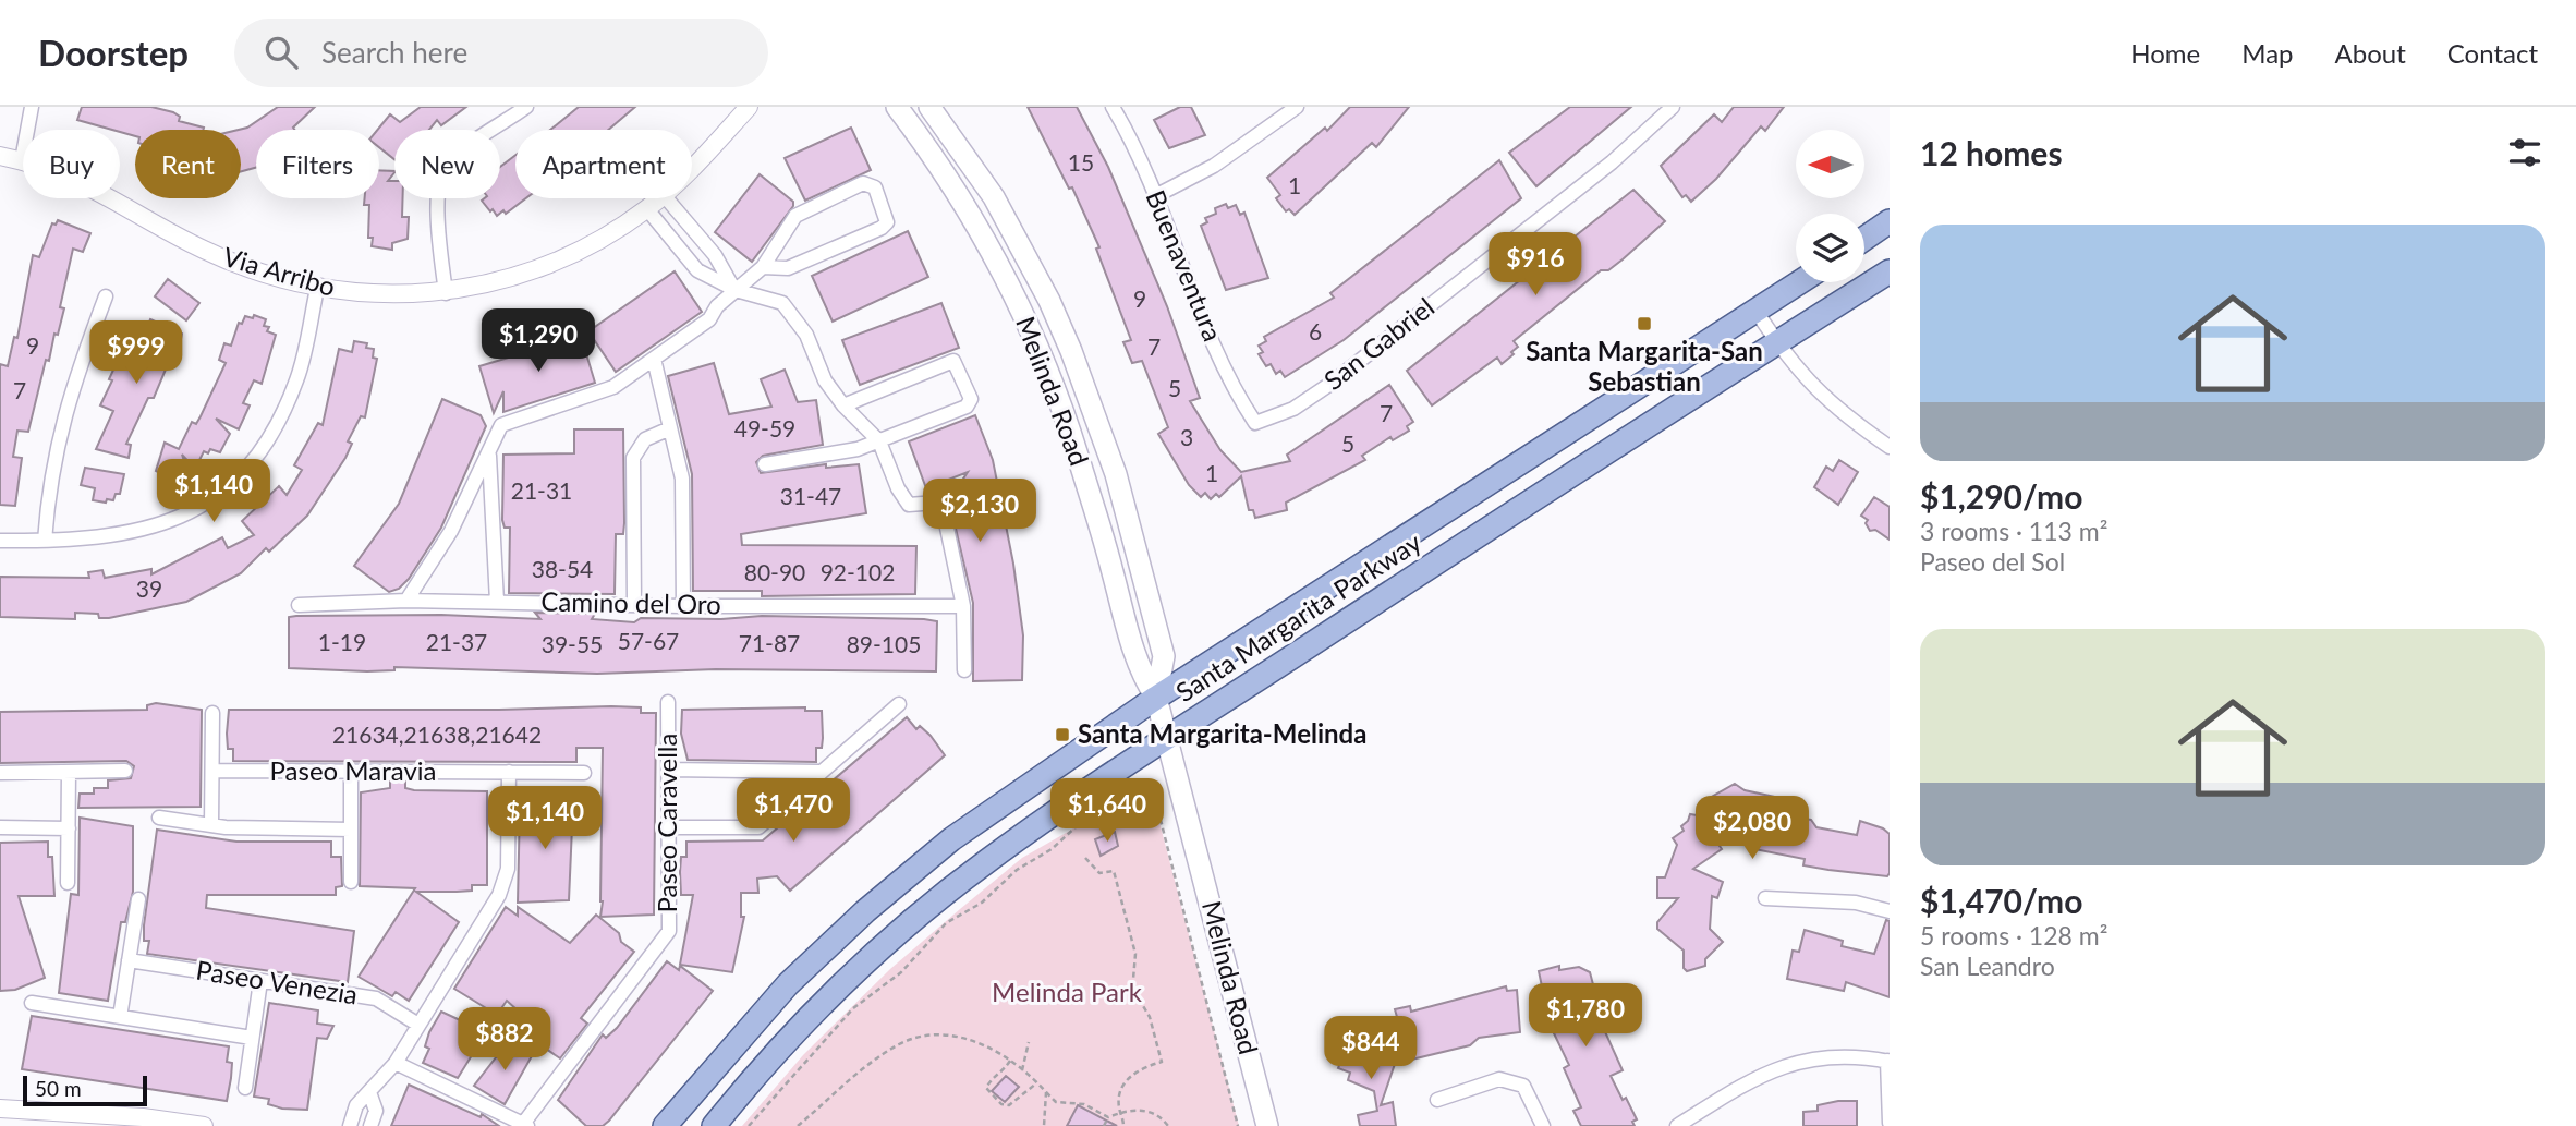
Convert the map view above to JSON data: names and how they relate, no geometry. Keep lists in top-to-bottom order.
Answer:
{
  "streets": {
    "main road": ["Melinda Road", "Santa Margarita Parkway"],
    "street": [
      "Buenaventura",
      "Via Arribo",
      "San Gabriel",
      "Camino del Oro",
      "Paseo Maravia",
      "Paseo Caravella",
      "Paseo Venezia"
    ]
  },
  "crossings": [
    ["Buenaventura", "San Gabriel"],
    ["Melinda Road", "Santa Margarita Parkway"]
  ],
  "parks": ["Melinda Park"],
  "places": {
    "transit": ["Santa Margarita-San Sebastian", "Santa Margarita-Melinda"]
  },
  "house_numbers": [
    "15",
    "1",
    "9",
    "6",
    "9",
    "7",
    "5",
    "7",
    "7",
    "49-59",
    "3",
    "5",
    "1",
    "21-31",
    "31-47",
    "38-54",
    "80-90",
    "92-102",
    "39",
    "57-67",
    "1-19",
    "21-37",
    "71-87",
    "39-55",
    "89-105",
    "21634,21638,21642"
  ],
  "scale_bar": "50 m",
  "north": "left",
  "page": {
    "header": "Doorstep",
    "search": "Search here",
    "nav": [
      "Home",
      "Map",
      "About",
      "Contact"
    ],
    "heading": "12 homes",
    "chip": [
      "Buy",
      "Rent",
      "Filters",
      "New",
      "Apartment"
    ],
    "list": [
      {
        "name": "$1,290/mo",
        "note": "3 rooms · 113 m² · Paseo del Sol"
      },
      {
        "name": "$1,470/mo",
        "note": "5 rooms · 128 m² · San Leandro"
      }
    ],
    "price": [
      "$916",
      "$1,290",
      "$999",
      "$1,140",
      "$2,130",
      "$1,470",
      "$1,640",
      "$1,140",
      "$2,080",
      "$1,780",
      "$882",
      "$844"
    ],
    "scale": "50 m"
  }
}
